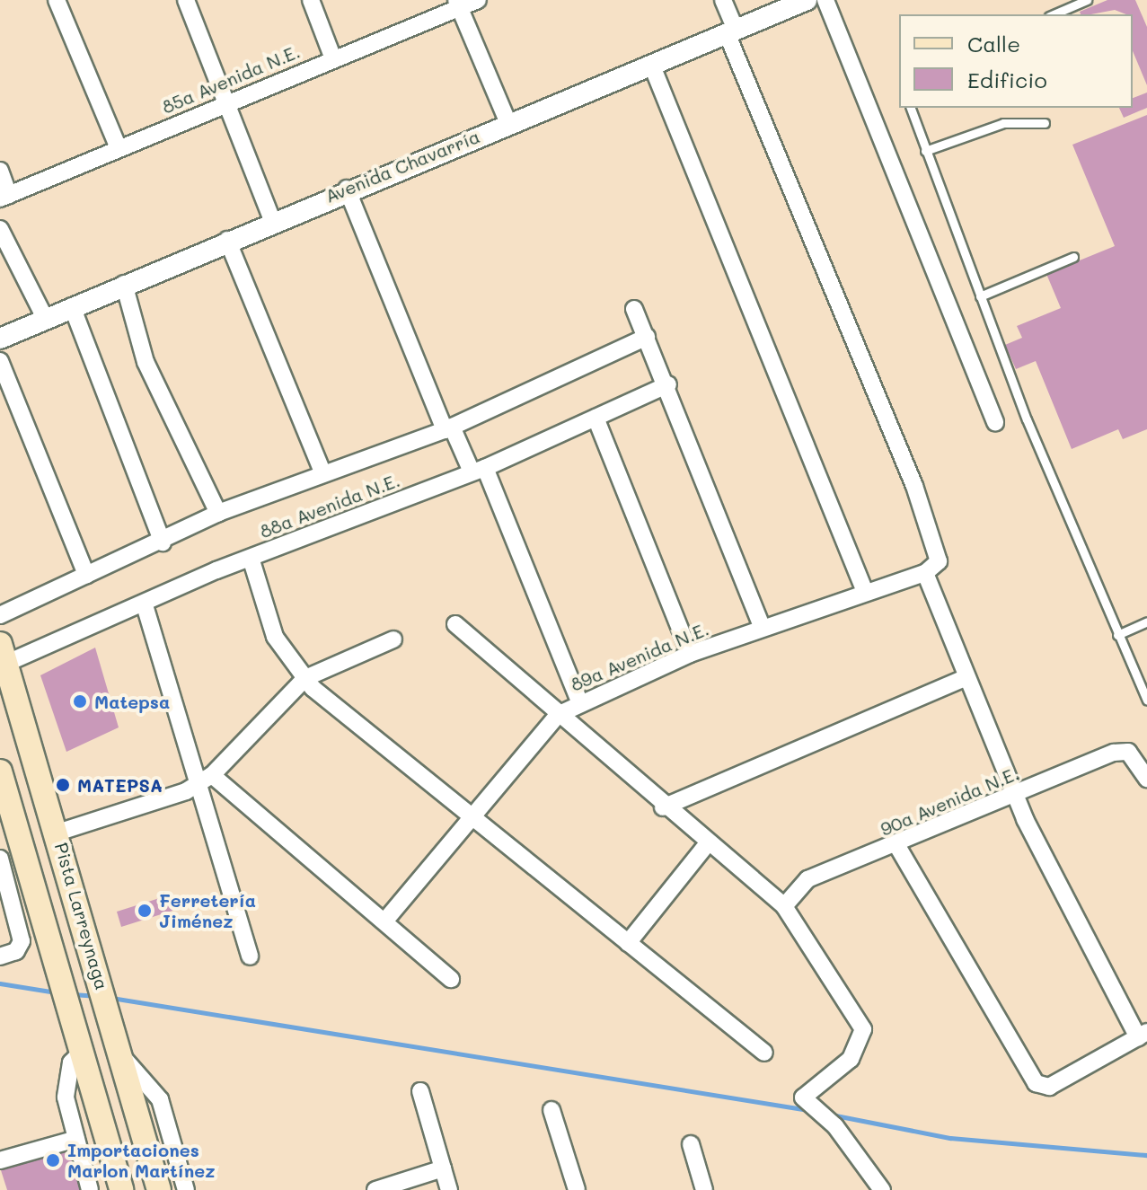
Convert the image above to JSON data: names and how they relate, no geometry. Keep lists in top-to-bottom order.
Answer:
{
  "streets": {
    "main road": ["Pista Larreynaga"],
    "street": [
      "85a Avenida N.E.",
      "Avenida Chavarría",
      "88a Avenida N.E.",
      "89a Avenida N.E.",
      "90a Avenida N.E."
    ]
  },
  "crossings": [
    ["88a Avenida N.E.", "Pista Larreynaga"]
  ],
  "places": [
    "Matepsa",
    "MATEPSA",
    "Ferretería Jiménez",
    "Importaciones Marlon Martínez"
  ],
  "legend": ["Calle", "Edificio"]
}
